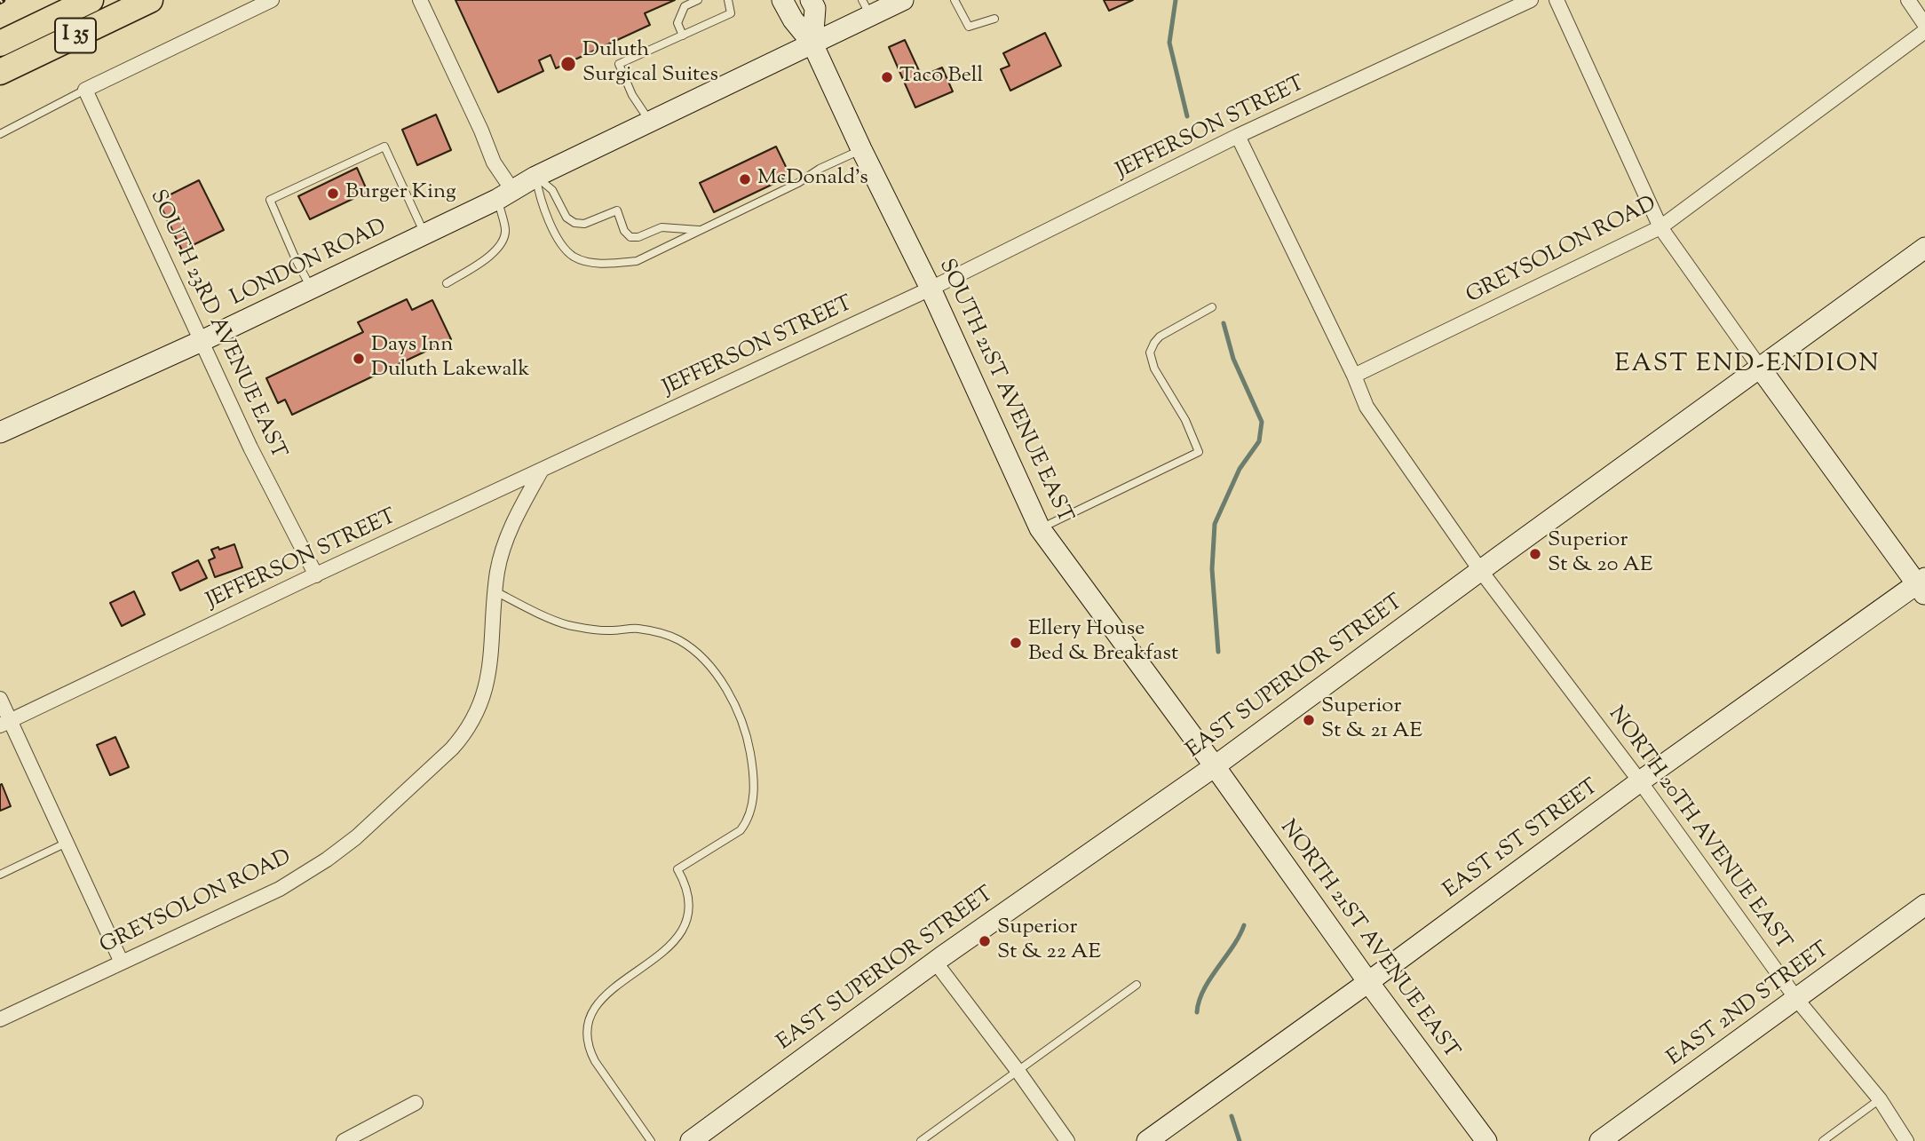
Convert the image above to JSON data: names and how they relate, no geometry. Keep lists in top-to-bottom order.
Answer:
{
  "streets": {
    "highway": ["I 35"],
    "street": [
      "JEFFERSON STREET",
      "GREYSOLON ROAD",
      "LONDON ROAD",
      "SOUTH 23RD AVENUE EAST",
      "SOUTH 21ST AVENUE EAST",
      "EAST SUPERIOR STREET",
      "NORTH 20TH AVENUE EAST",
      "EAST 1ST STREET",
      "NORTH 21ST AVENUE EAST",
      "EAST 2ND STREET"
    ]
  },
  "crossings": [
    ["JEFFERSON STREET", "GREYSOLON ROAD"],
    ["JEFFERSON STREET", "SOUTH 23RD AVENUE EAST"],
    ["JEFFERSON STREET", "SOUTH 21ST AVENUE EAST"],
    ["JEFFERSON STREET", "NORTH 20TH AVENUE EAST"],
    ["GREYSOLON ROAD", "NORTH 20TH AVENUE EAST"],
    ["LONDON ROAD", "SOUTH 23RD AVENUE EAST"],
    ["LONDON ROAD", "SOUTH 21ST AVENUE EAST"],
    ["SOUTH 21ST AVENUE EAST", "EAST SUPERIOR STREET"],
    ["SOUTH 21ST AVENUE EAST", "NORTH 21ST AVENUE EAST"],
    ["EAST SUPERIOR STREET", "NORTH 20TH AVENUE EAST"],
    ["EAST SUPERIOR STREET", "NORTH 21ST AVENUE EAST"],
    ["NORTH 20TH AVENUE EAST", "EAST 1ST STREET"],
    ["NORTH 20TH AVENUE EAST", "EAST 2ND STREET"],
    ["EAST 1ST STREET", "NORTH 21ST AVENUE EAST"]
  ],
  "districts": ["EAST END-ENDION"],
  "places": [
    "Duluth Surgical Suites",
    "Taco Bell",
    "McDonald's",
    "Burger King",
    "Days Inn Duluth Lakewalk",
    "Superior St & 20 AE",
    "Ellery House Bed & Breakfast",
    "Superior St & 21 AE",
    "Superior St & 22 AE"
  ]
}
